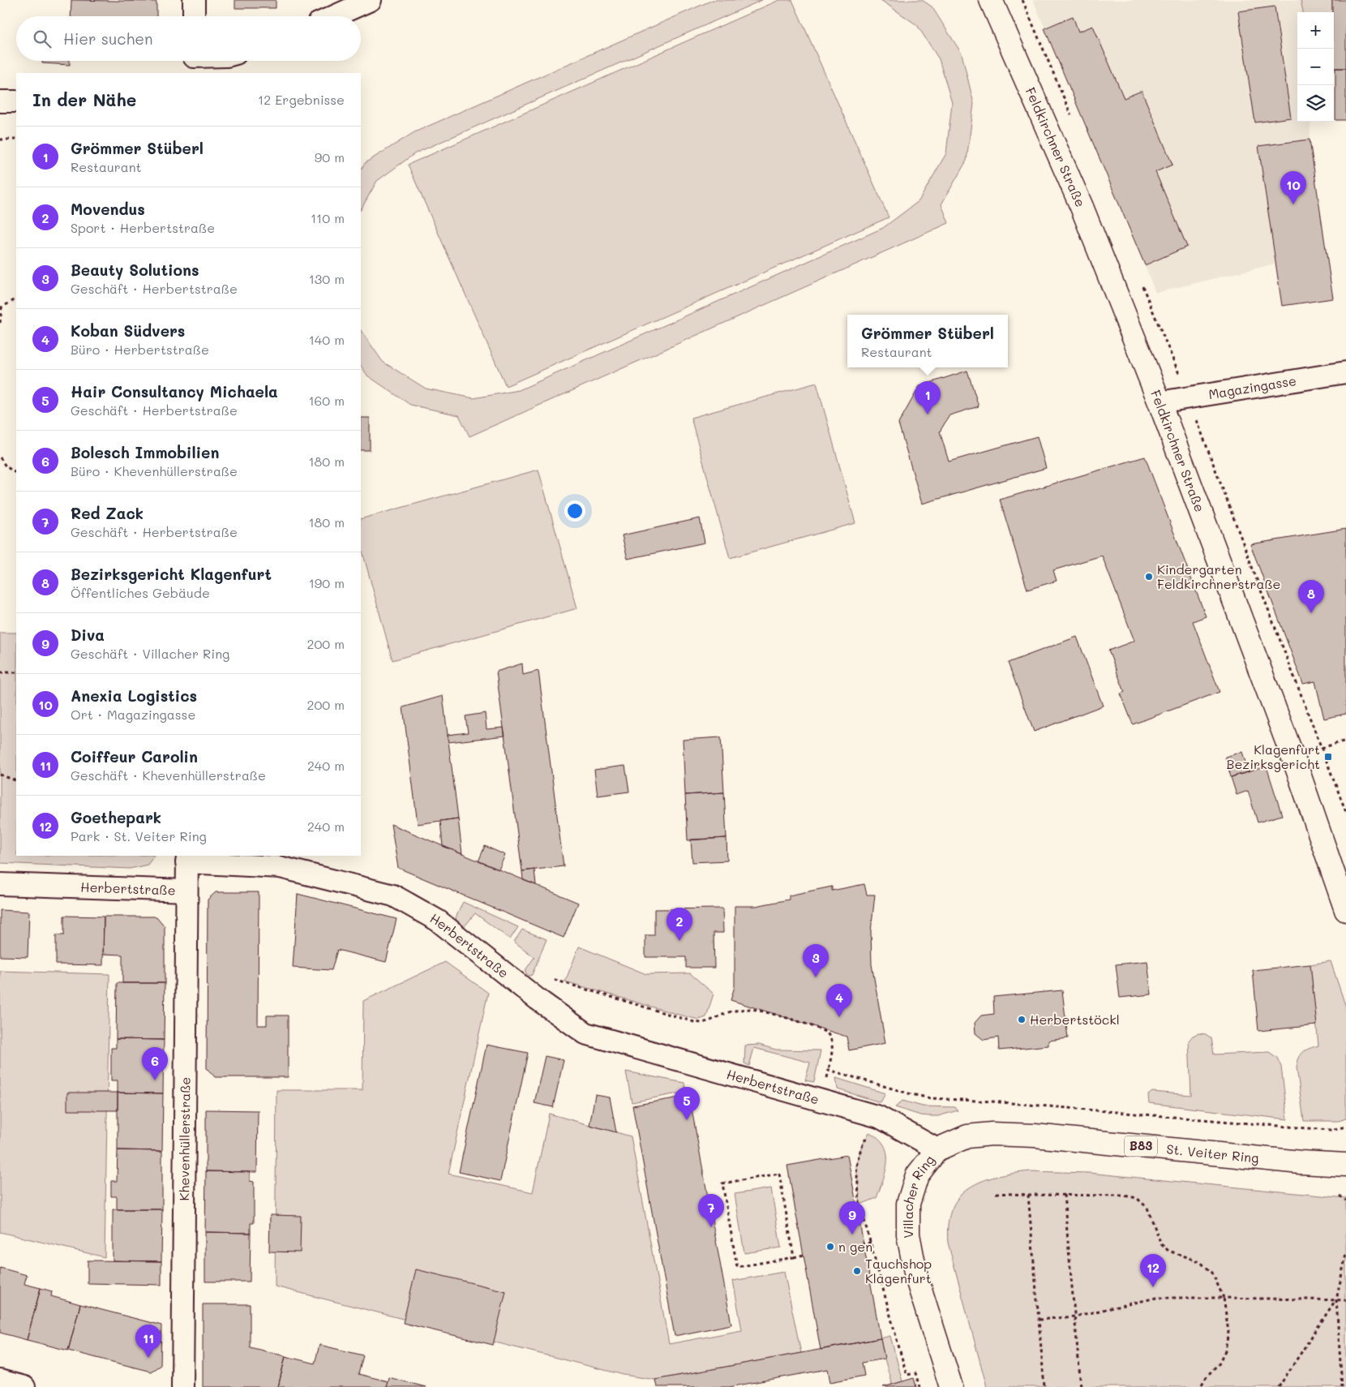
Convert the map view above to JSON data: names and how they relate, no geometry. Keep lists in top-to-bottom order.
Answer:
{
  "streets": {
    "main road": [
      "Feldkirchner Straße",
      "B83",
      "St. Veiter Ring",
      "Villacher Ring"
    ],
    "street": ["Magazingasse", "Herbertstraße", "Khevenhüllerstraße"]
  },
  "crossings": [
    ["Feldkirchner Straße", "Magazingasse"],
    ["Herbertstraße", "Khevenhüllerstraße"],
    ["Herbertstraße", "St. Veiter Ring"],
    ["Herbertstraße", "Villacher Ring"],
    ["St. Veiter Ring", "Villacher Ring"]
  ],
  "places": {
    "other": [
      "Kindergarten Feldkirchnerstraße",
      "Herbertstöckl",
      "n gen",
      "Tauchshop Klagenfurt"
    ],
    "transit": ["Klagenfurt Bezirksgericht"]
  },
  "page": {
    "map_buttons": ["+", "−"],
    "search": "Hier suchen",
    "heading": ["In der Nähe", "12 Ergebnisse"],
    "list": [
      {
        "mark": "1",
        "name": "Grömmer Stüberl",
        "note": "Restaurant",
        "value": "90 m"
      },
      {
        "mark": "2",
        "name": "Movendus",
        "note": "Sport · Herbertstraße",
        "value": "110 m"
      },
      {
        "mark": "3",
        "name": "Beauty Solutions",
        "note": "Geschäft · Herbertstraße",
        "value": "130 m"
      },
      {
        "mark": "4",
        "name": "Koban Südvers",
        "note": "Büro · Herbertstraße",
        "value": "140 m"
      },
      {
        "mark": "5",
        "name": "Hair Consultancy Michaela",
        "note": "Geschäft · Herbertstraße",
        "value": "160 m"
      },
      {
        "mark": "6",
        "name": "Bolesch Immobilien",
        "note": "Büro · Khevenhüllerstraße",
        "value": "180 m"
      },
      {
        "mark": "7",
        "name": "Red Zack",
        "note": "Geschäft · Herbertstraße",
        "value": "180 m"
      },
      {
        "mark": "8",
        "name": "Bezirksgericht Klagenfurt",
        "note": "Öffentliches Gebäude",
        "value": "190 m"
      },
      {
        "mark": "9",
        "name": "Diva",
        "note": "Geschäft · Villacher Ring",
        "value": "200 m"
      },
      {
        "mark": "10",
        "name": "Anexia Logistics",
        "note": "Ort · Magazingasse",
        "value": "200 m"
      },
      {
        "mark": "11",
        "name": "Coiffeur Carolin",
        "note": "Geschäft · Khevenhüllerstraße",
        "value": "240 m"
      },
      {
        "mark": "12",
        "name": "Goethepark",
        "note": "Park · St. Veiter Ring",
        "value": "240 m"
      }
    ],
    "pins": [
      "10",
      "1",
      "8",
      "2",
      "3",
      "4",
      "6",
      "5",
      "7",
      "9",
      "12",
      "11"
    ],
    "popup": ["Grömmer Stüberl", "Restaurant"]
  }
}
